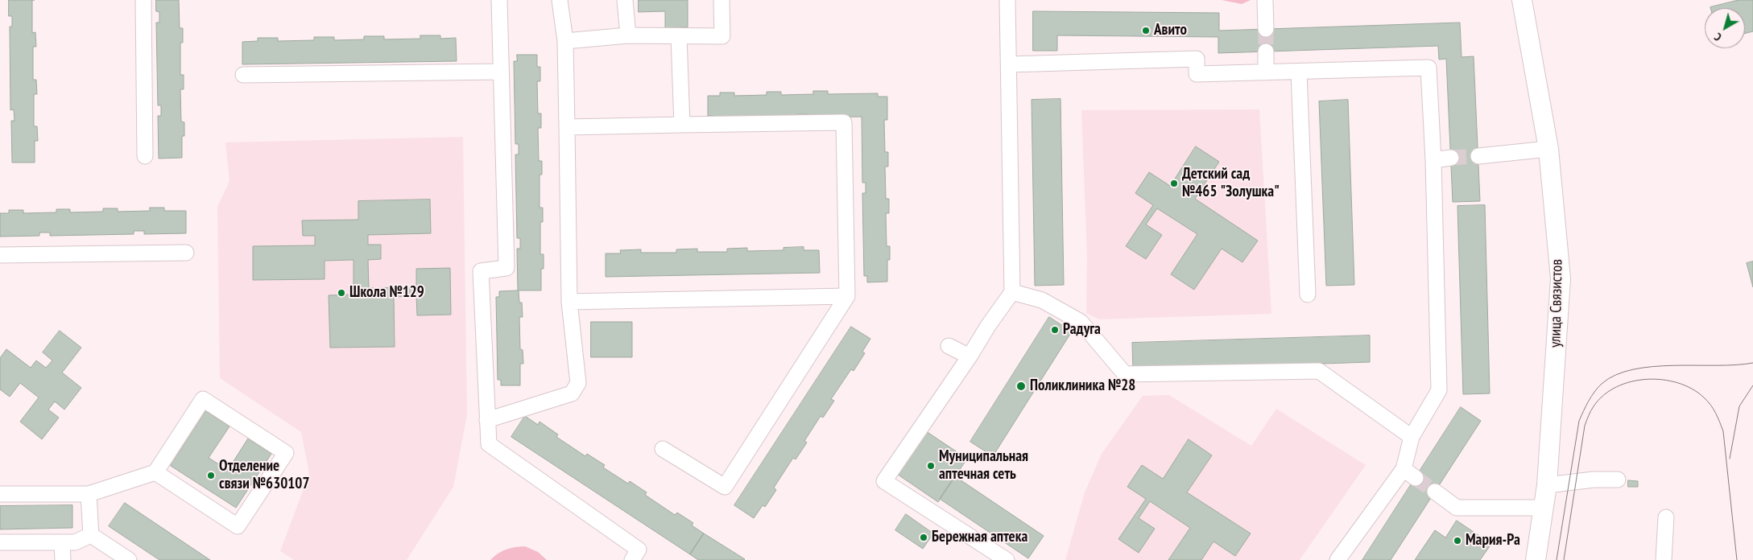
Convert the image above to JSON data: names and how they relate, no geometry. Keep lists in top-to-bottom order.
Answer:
{
  "streets": {
    "main road": ["улица Связистов"]
  },
  "places": [
    "Авито",
    "Детский сад №465 \"Золушка\"",
    "Школа №129",
    "Радуга",
    "Поликлиника №28",
    "Муниципальная аптечная сеть",
    "Отделение связи №630107",
    "Бережная аптека",
    "Мария-Ра"
  ],
  "north": "bottom left"
}
